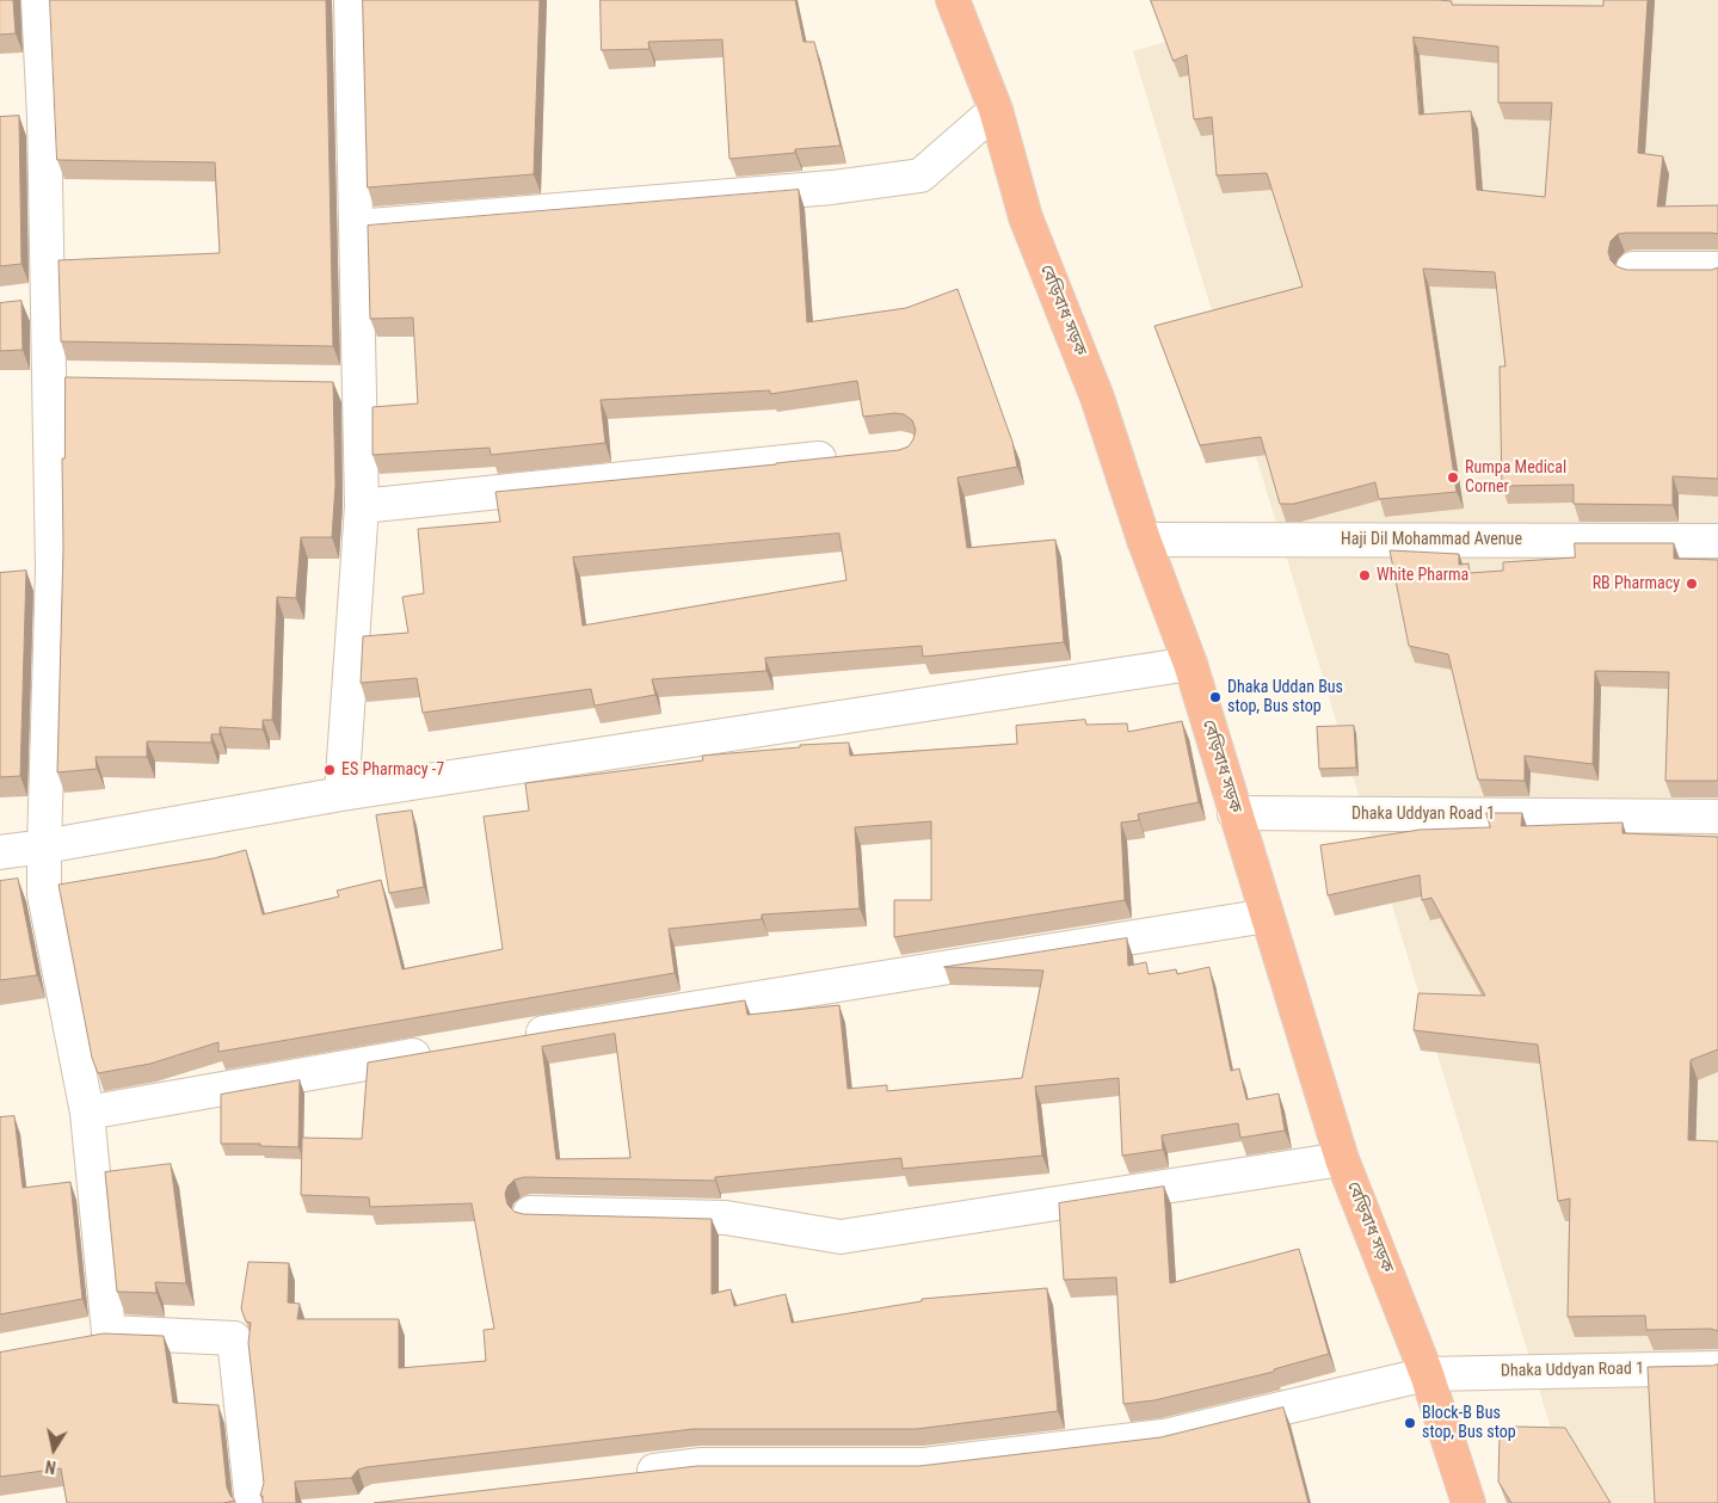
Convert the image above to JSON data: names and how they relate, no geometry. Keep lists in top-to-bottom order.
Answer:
{
  "streets": {
    "highway": ["বেড়িবাধ সড়ক"],
    "street": ["Haji Dil Mohammad Avenue", "Dhaka Uddyan Road 1"]
  },
  "crossings": [
    ["বেড়িবাধ সড়ক", "Haji Dil Mohammad Avenue"],
    ["বেড়িবাধ সড়ক", "Dhaka Uddyan Road 1"]
  ],
  "places": [
    "Rumpa Medical Corner",
    "White Pharma",
    "RB Pharmacy",
    "Dhaka Uddan Bus stop, Bus stop",
    "ES Pharmacy -7",
    "Block-B Bus stop, Bus stop"
  ],
  "north": "bottom"
}
